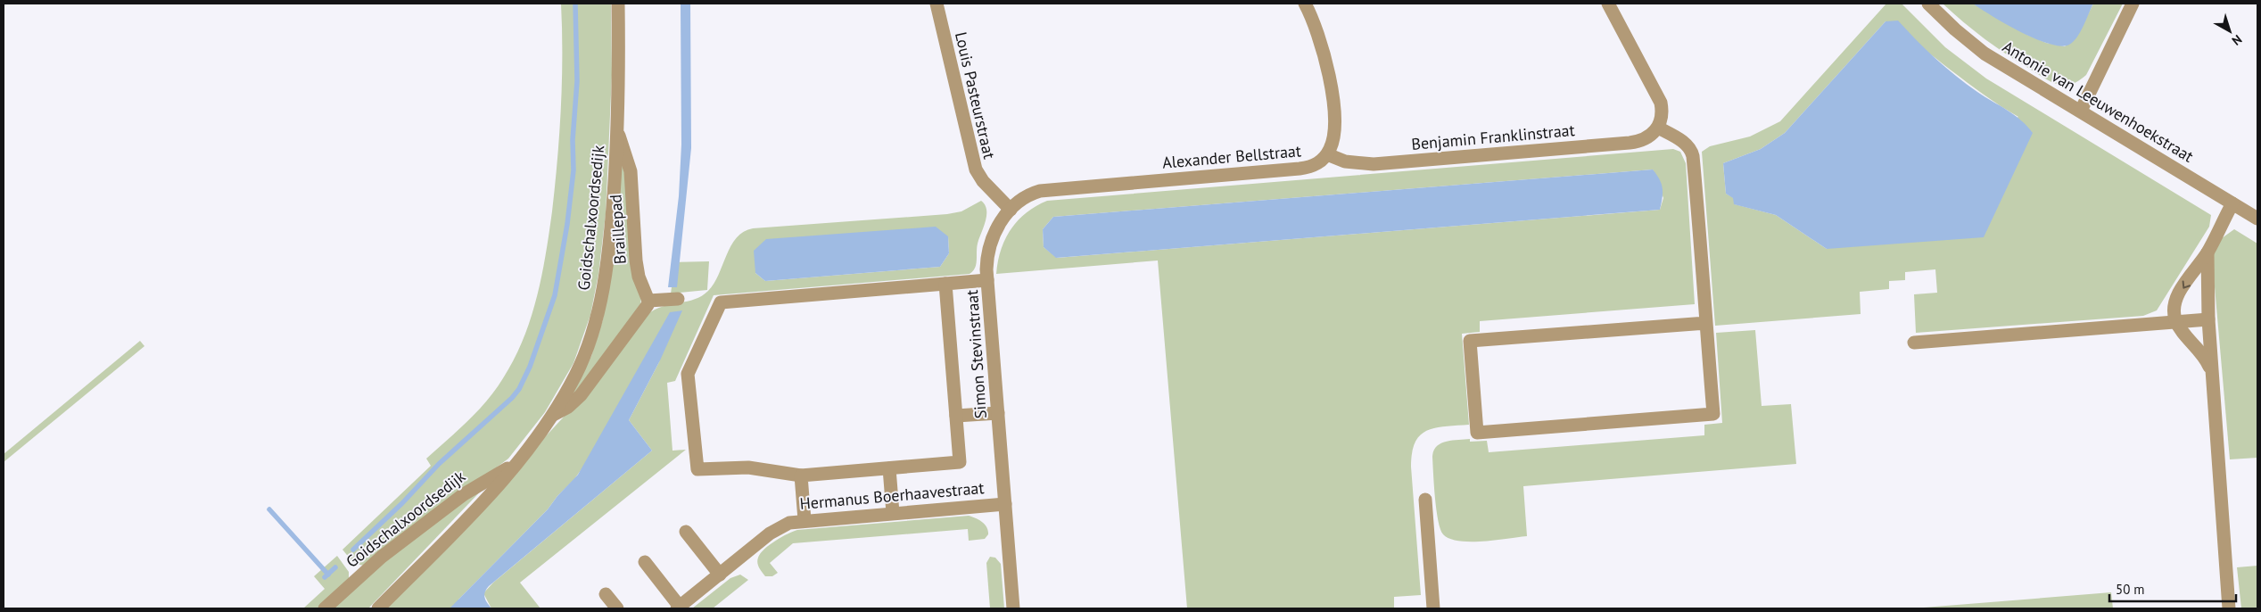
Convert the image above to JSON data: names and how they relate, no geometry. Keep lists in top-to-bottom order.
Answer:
{
  "streets": {
    "street": [
      "Louis Pasteurstraat",
      "Antonie van Leeuwenhoekstraat",
      "Benjamin Franklinstraat",
      "Alexander Bellstraat",
      "Goidschalxoordsedijk",
      "Braillepad",
      "Simon Stevinstraat",
      "Hermanus Boerhaavestraat"
    ]
  },
  "crossings": [
    ["Louis Pasteurstraat", "Alexander Bellstraat"],
    ["Louis Pasteurstraat", "Simon Stevinstraat"],
    ["Benjamin Franklinstraat", "Alexander Bellstraat"],
    ["Alexander Bellstraat", "Simon Stevinstraat"],
    ["Goidschalxoordsedijk", "Braillepad"],
    ["Simon Stevinstraat", "Hermanus Boerhaavestraat"]
  ],
  "scale_bar": "50 m",
  "north": "bottom right"
}
